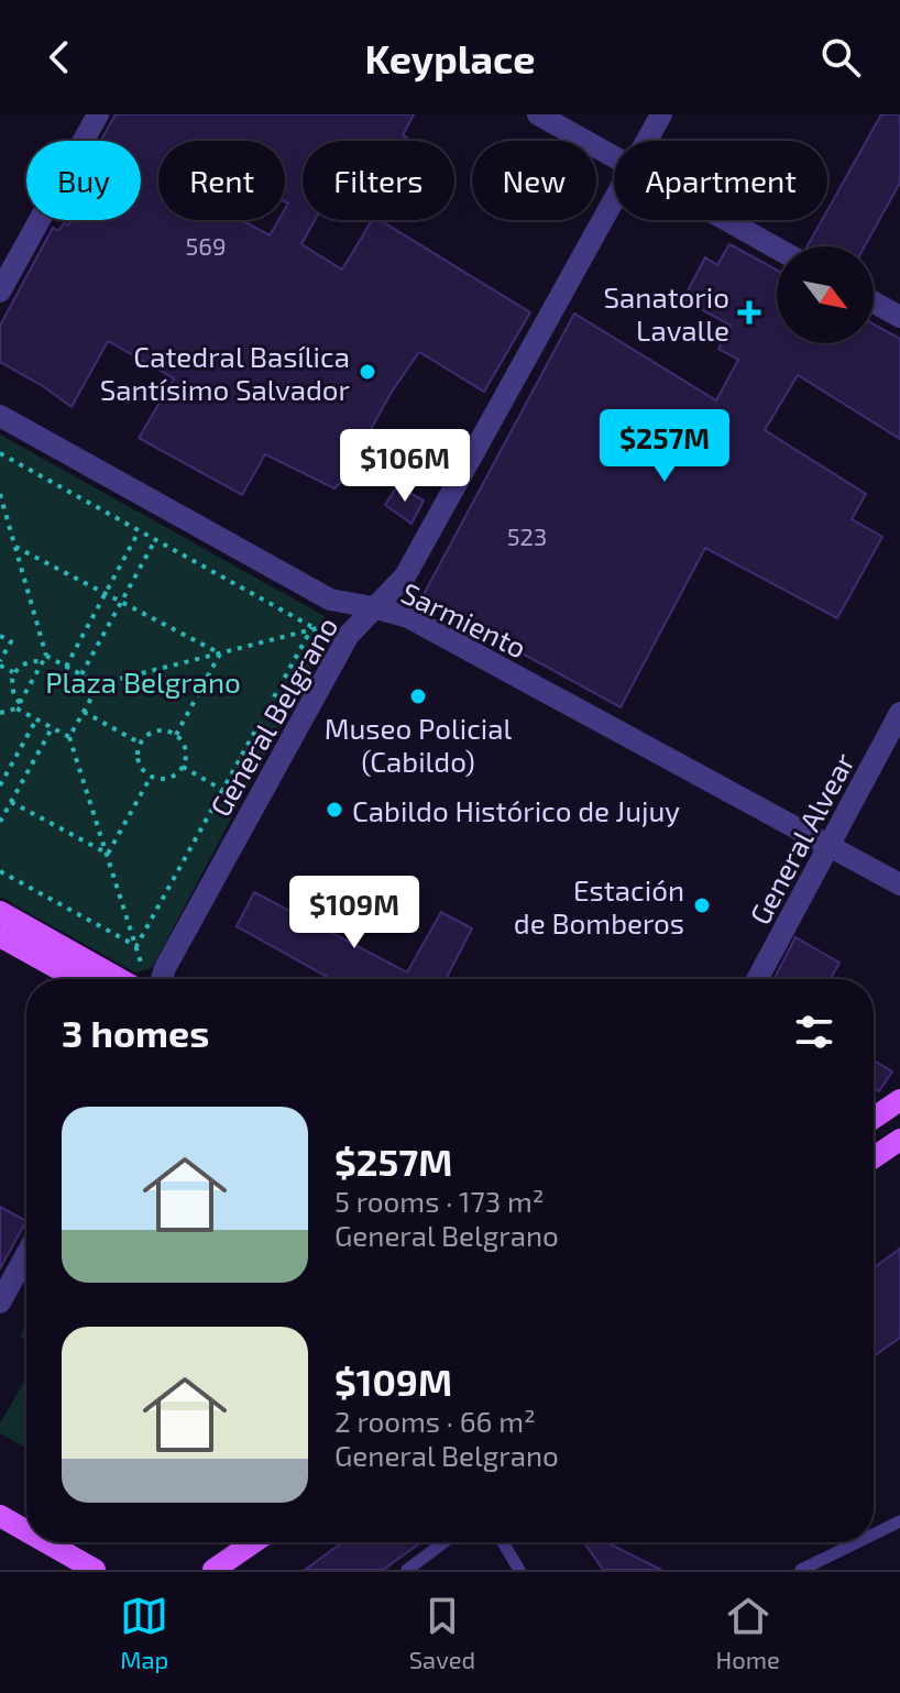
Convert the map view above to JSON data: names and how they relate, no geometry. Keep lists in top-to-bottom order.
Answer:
{
  "streets": {
    "street": ["Sarmiento", "General Belgrano", "General Alvear"]
  },
  "crossings": [
    ["Sarmiento", "General Belgrano"],
    ["Sarmiento", "General Alvear"]
  ],
  "parks": ["Plaza Belgrano"],
  "places": {
    "health": ["Sanatorio Lavalle"],
    "other": [
      "Catedral Basílica Santísimo Salvador",
      "Museo Policial (Cabildo)",
      "Cabildo Histórico de Jujuy",
      "Estación de Bomberos"
    ]
  },
  "house_numbers": ["569", "523"],
  "north": "bottom right",
  "page": {
    "header": "Keyplace",
    "chip": [
      "Buy",
      "Rent",
      "Filters",
      "New",
      "Apartment"
    ],
    "price": ["$257M", "$106M", "$109M"],
    "heading": "3 homes",
    "list": [
      {
        "name": "$257M",
        "note": "5 rooms · 173 m² · General Belgrano"
      },
      {
        "name": "$109M",
        "note": "2 rooms · 66 m² · General Belgrano"
      }
    ],
    "tabs": ["Map", "Saved", "Home"]
  }
}
